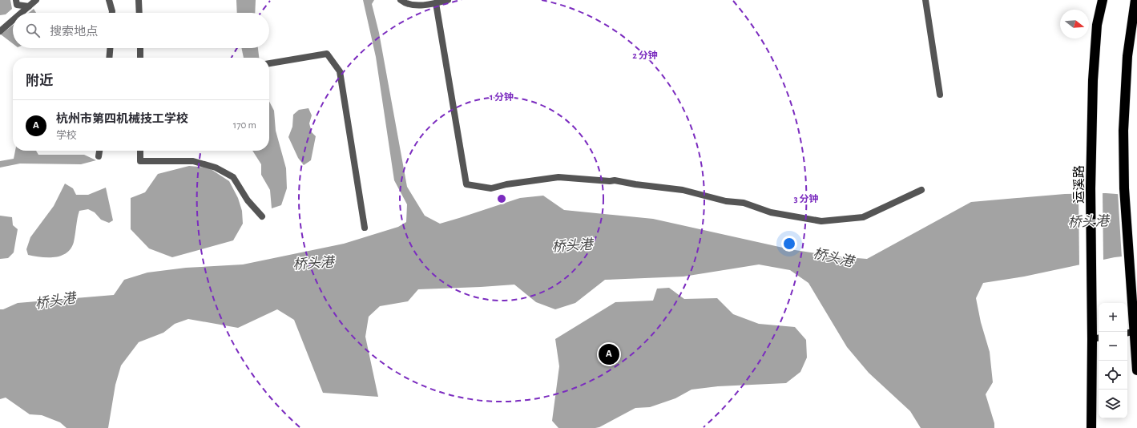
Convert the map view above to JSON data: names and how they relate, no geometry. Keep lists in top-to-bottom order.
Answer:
{
  "streets": {
    "highway": ["运溪路"]
  },
  "water": ["桥头港"],
  "north": "right",
  "page": {
    "search": "搜索地点",
    "heading": "附近",
    "list": [
      {
        "mark": "A",
        "name": "杭州市第四机械技工学校",
        "note": "学校",
        "value": "170 m"
      }
    ],
    "map_buttons": ["+", "−"],
    "pins": "A"
  },
  "rings": ["2 分钟", "1 分钟", "3 分钟"]
}
